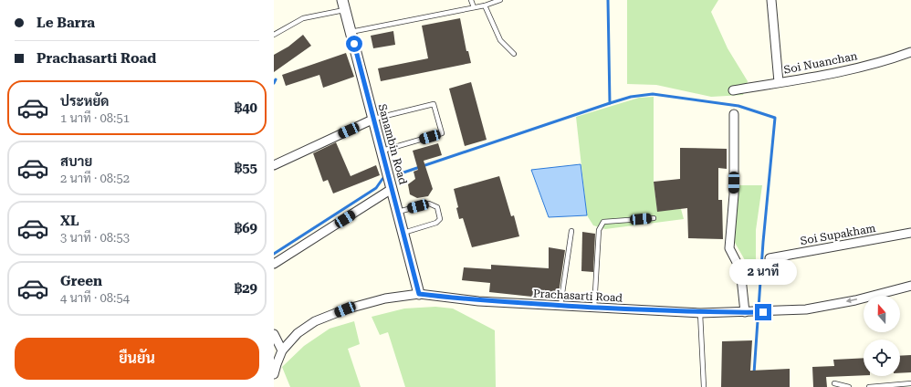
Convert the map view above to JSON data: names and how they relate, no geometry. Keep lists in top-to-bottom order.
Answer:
{
  "streets": {
    "street": [
      "Soi Nuanchan",
      "Sanambin Road",
      "Soi Supakham",
      "Prachasarti Road"
    ]
  },
  "crossings": [
    ["Sanambin Road", "Prachasarti Road"]
  ],
  "north": "top",
  "page": {
    "banner": ["Le Barra", "Prachasarti Road"],
    "list": [
      {
        "name": "ประหยัด",
        "note": "1 นาที · 08:51",
        "value": "฿40"
      },
      {
        "name": "สบาย",
        "note": "2 นาที · 08:52",
        "value": "฿55"
      },
      {
        "name": "XL",
        "note": "3 นาที · 08:53",
        "value": "฿69"
      },
      {
        "name": "Green",
        "note": "4 นาที · 08:54",
        "value": "฿29"
      }
    ],
    "bubble": "2 นาที",
    "buttons": "ยืนยัน"
  }
}
